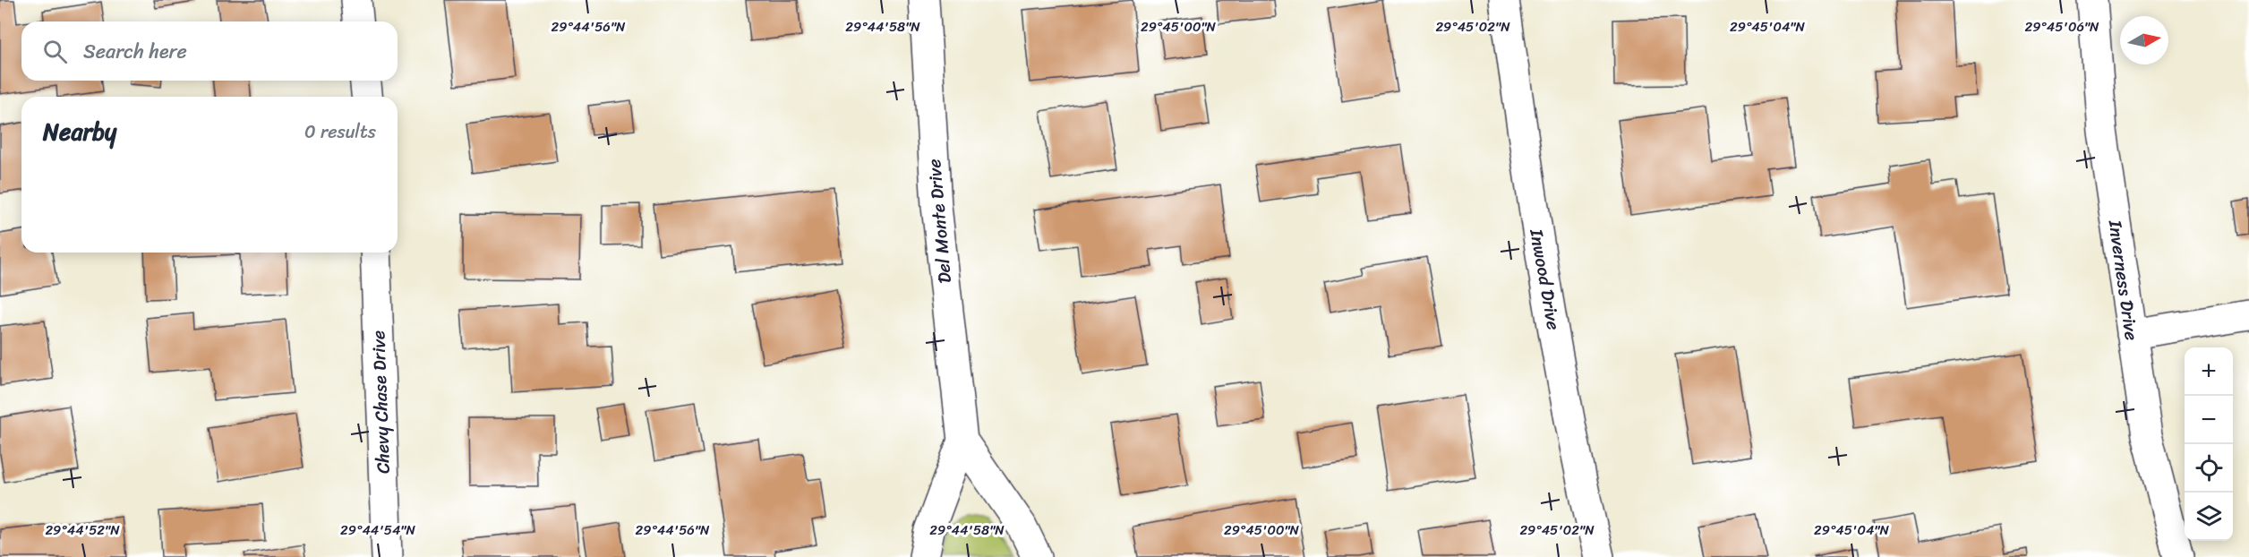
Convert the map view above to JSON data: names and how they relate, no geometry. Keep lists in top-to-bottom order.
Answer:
{
  "streets": {
    "street": [
      "Del Monte Drive",
      "Inwood Drive",
      "Inverness Drive",
      "Chevy Chase Drive"
    ]
  },
  "north": "right",
  "page": {
    "search": "Search here",
    "heading": ["Nearby", "0 results"],
    "map_buttons": ["+", "−"]
  },
  "coordinates": [
    "29°44'56\"N",
    "29°44'58\"N",
    "29°45'00\"N",
    "29°45'02\"N",
    "29°45'04\"N",
    "29°45'06\"N",
    "29°44'52\"N",
    "29°44'54\"N"
  ]
}
